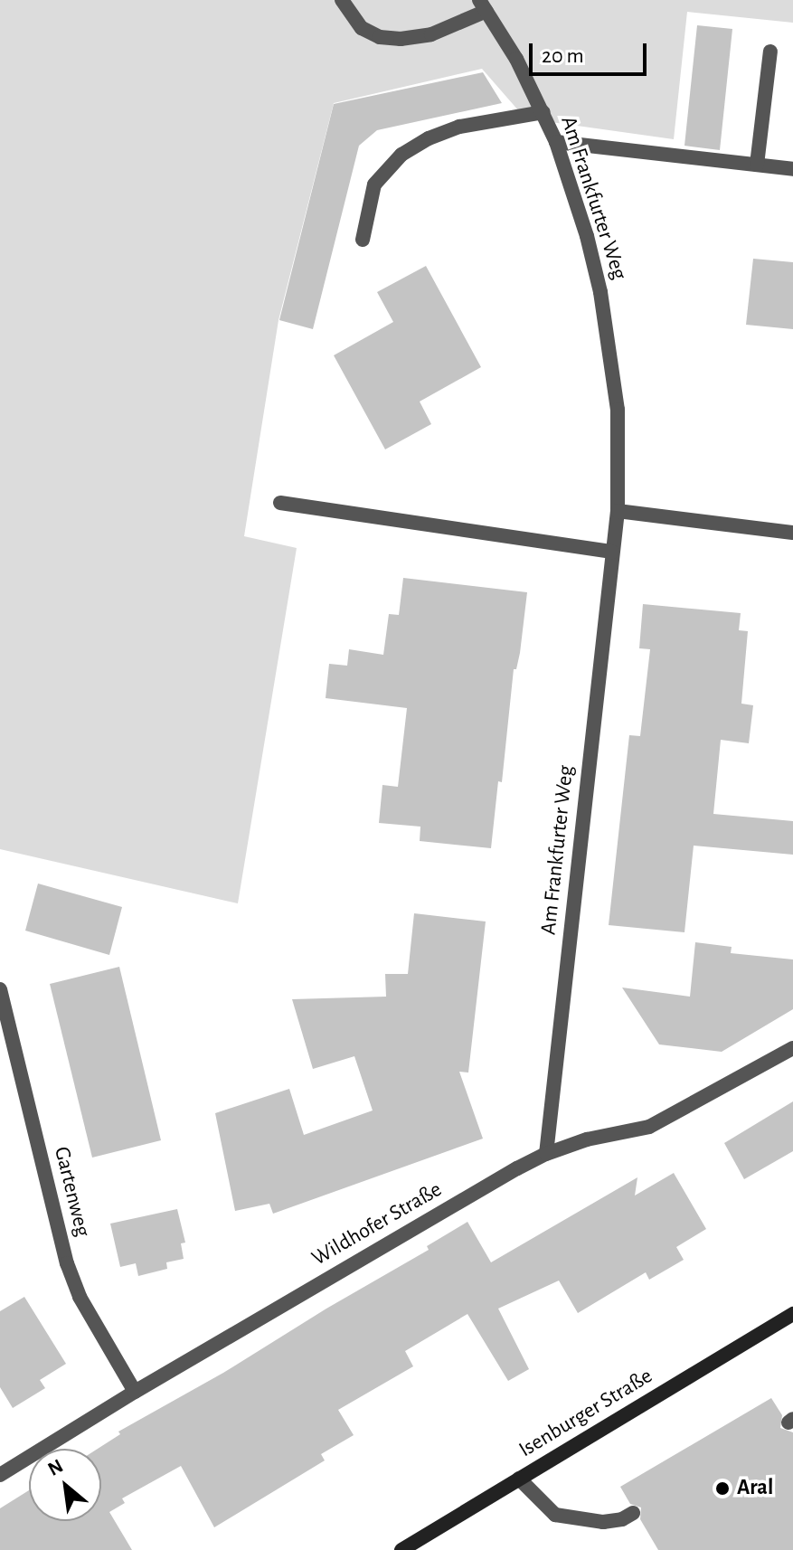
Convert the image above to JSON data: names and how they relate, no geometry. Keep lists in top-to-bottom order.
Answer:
{
  "streets": {
    "main road": ["Isenburger Straße"],
    "street": ["Am Frankfurter Weg", "Gartenweg", "Wildhofer Straße"]
  },
  "crossings": [
    ["Am Frankfurter Weg", "Wildhofer Straße"],
    ["Gartenweg", "Wildhofer Straße"]
  ],
  "places": ["Aral"],
  "scale_bar": "20 m",
  "north": "top left"
}
